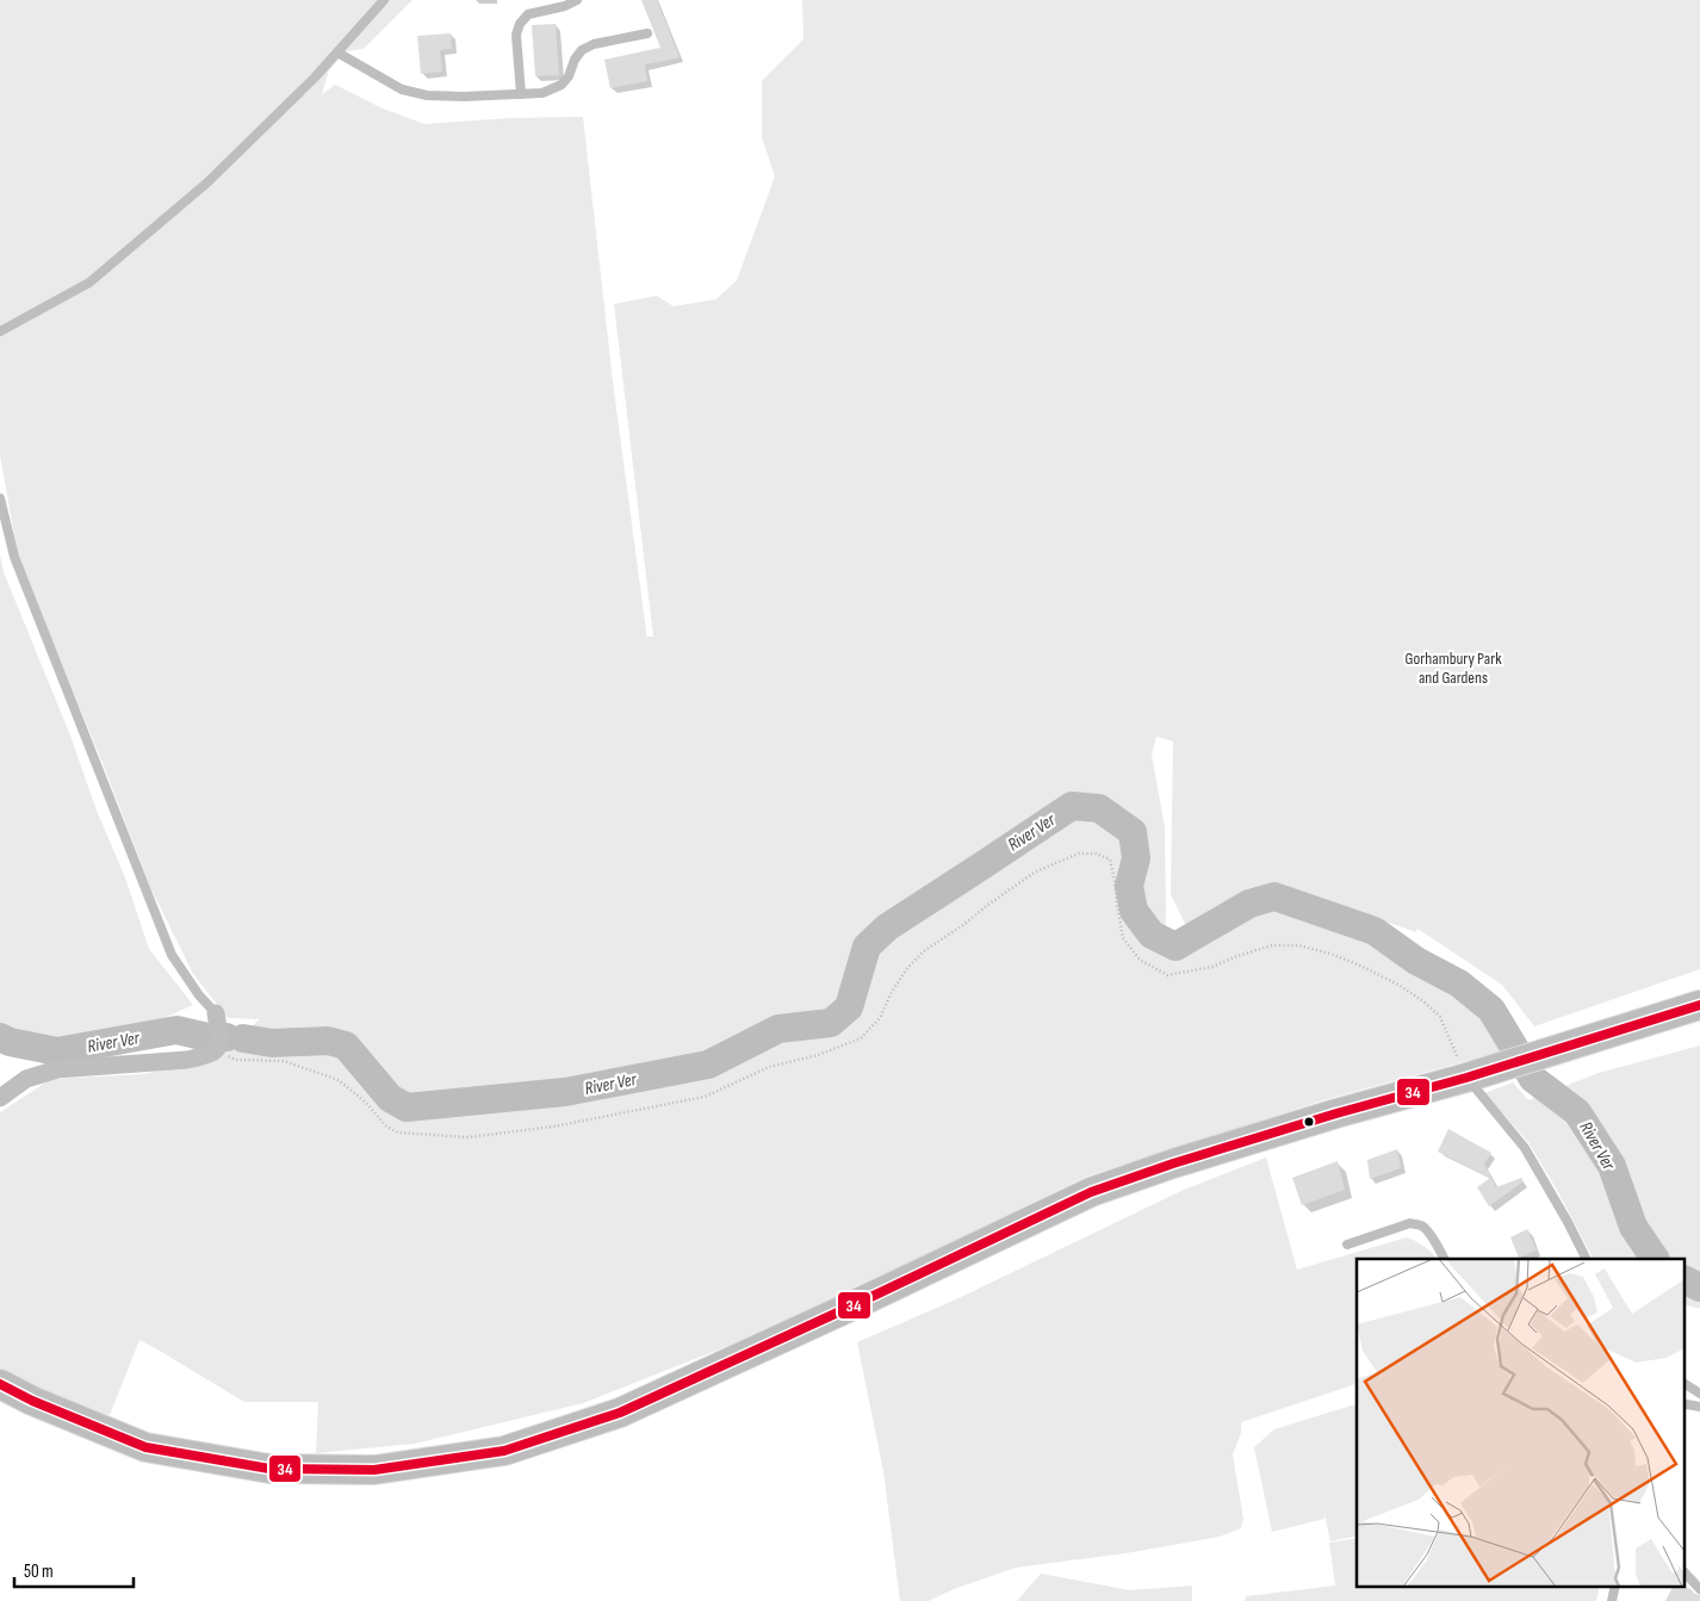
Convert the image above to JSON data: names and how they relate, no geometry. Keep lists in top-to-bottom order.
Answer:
{
  "water": ["River Ver"],
  "parks": ["Gorhambury Park and Gardens"],
  "lines": ["transit line 34"],
  "scale_bar": "50 m"
}
